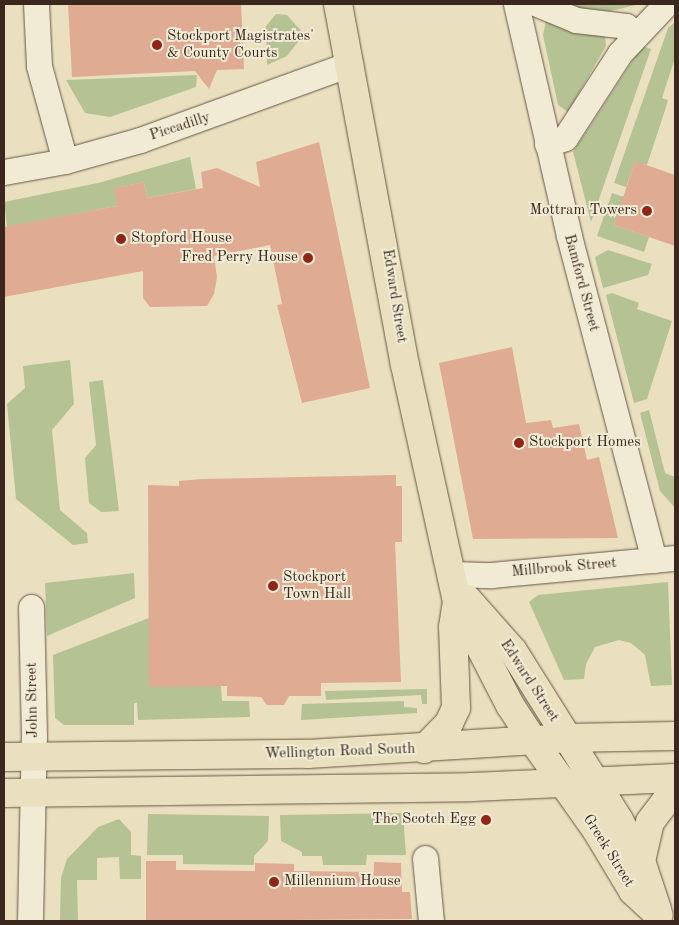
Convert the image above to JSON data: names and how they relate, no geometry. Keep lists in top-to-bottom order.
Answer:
{
  "streets": {
    "main road": ["Edward Street", "Wellington Road South", "Greek Street"],
    "street": [
      "Piccadilly",
      "Bamford Street",
      "Millbrook Street",
      "John Street"
    ]
  },
  "crossings": [
    ["Piccadilly", "Edward Street"],
    ["Bamford Street", "Millbrook Street"],
    ["Edward Street", "Millbrook Street"],
    ["Edward Street", "Wellington Road South"],
    ["Edward Street", "Greek Street"],
    ["John Street", "Wellington Road South"]
  ],
  "places": [
    "Stockport Magistrates' & County Courts",
    "Mottram Towers",
    "Stopford House",
    "Fred Perry House",
    "Stockport Homes",
    "Stockport Town Hall",
    "The Scotch Egg",
    "Millennium House"
  ]
}
